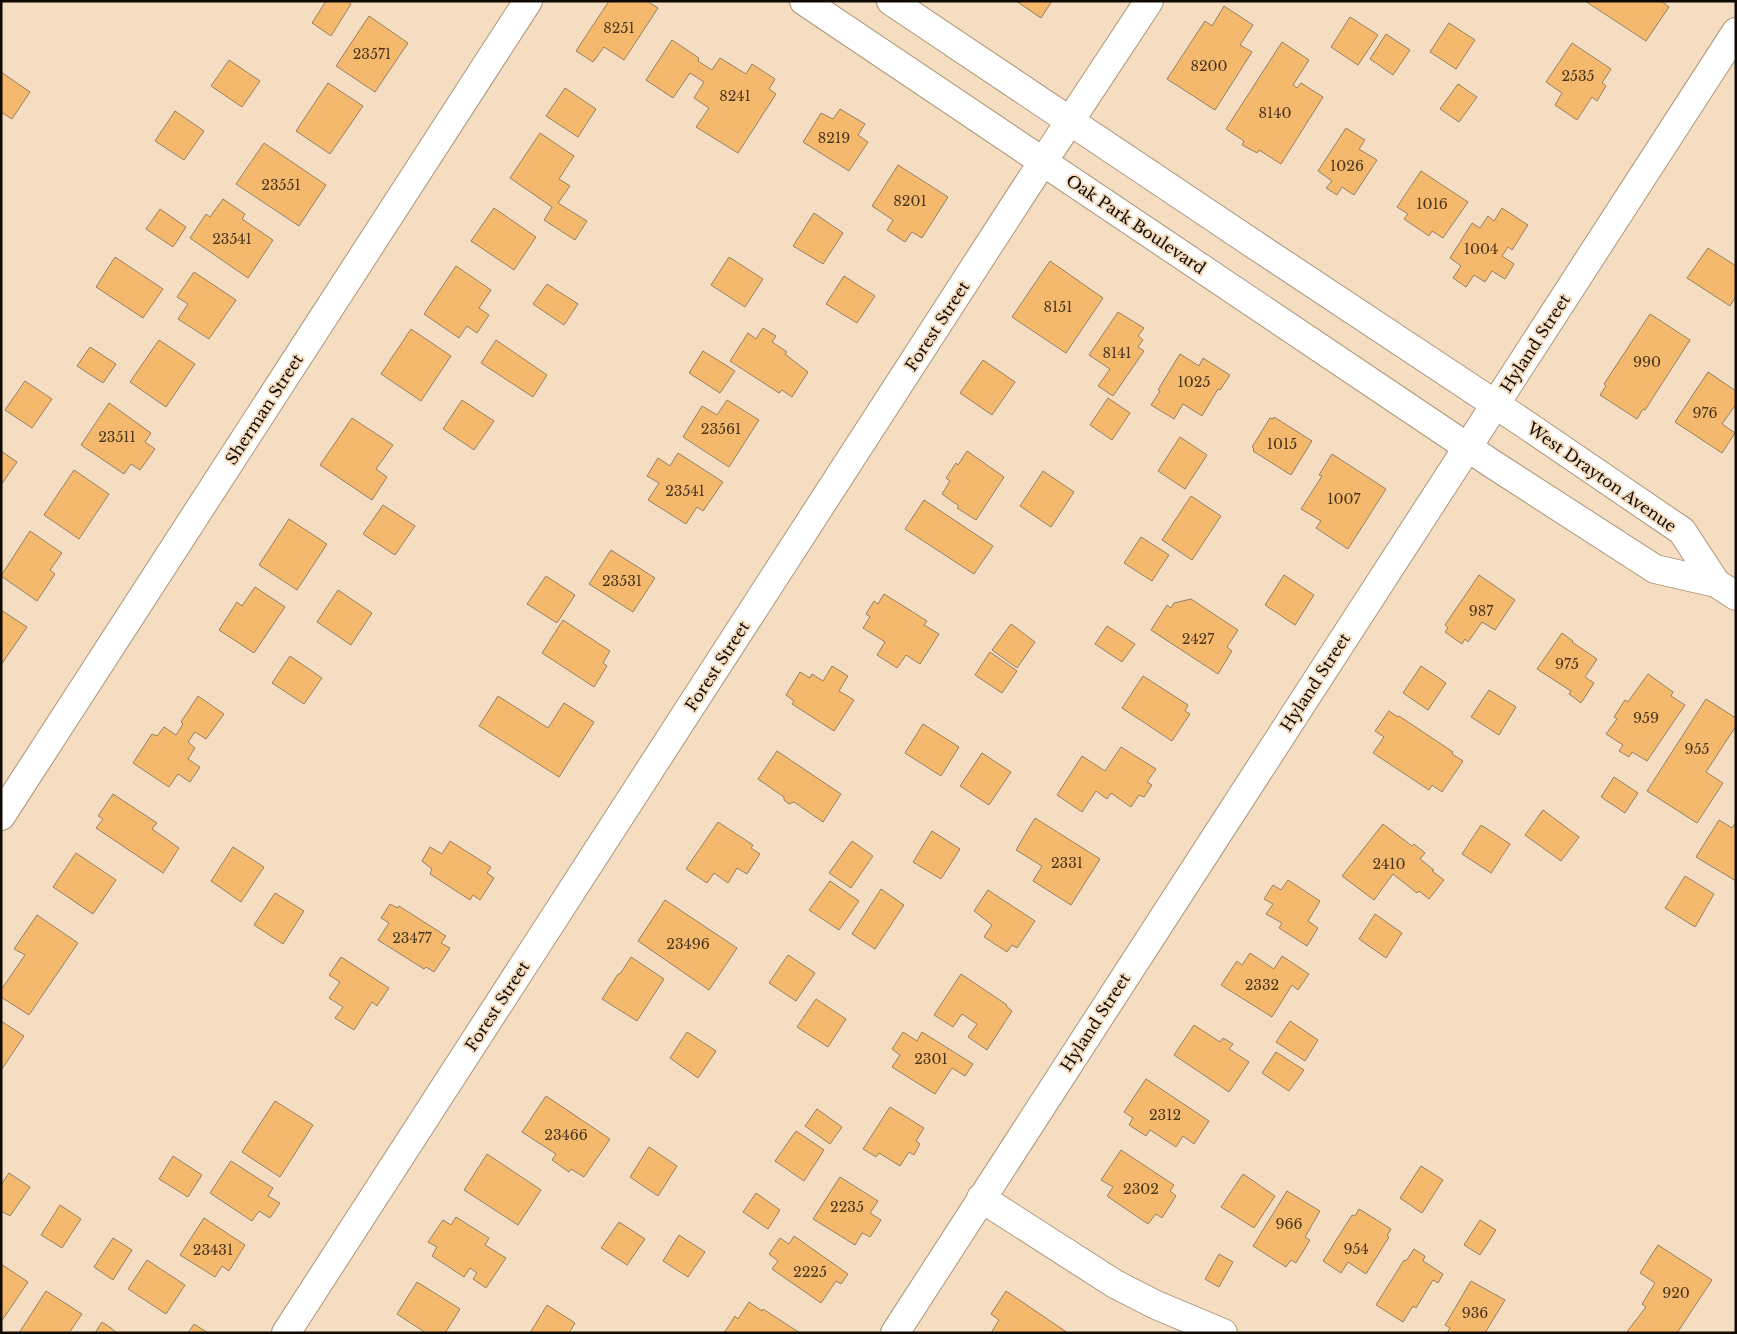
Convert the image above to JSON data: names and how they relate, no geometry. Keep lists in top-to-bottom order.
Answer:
{
  "streets": {
    "street": [
      "Oak Park Boulevard",
      "Forest Street",
      "Hyland Street",
      "Sherman Street",
      "West Drayton Avenue"
    ]
  },
  "crossings": [
    ["Oak Park Boulevard", "Forest Street"],
    ["Oak Park Boulevard", "Hyland Street"],
    ["Oak Park Boulevard", "West Drayton Avenue"],
    ["Hyland Street", "West Drayton Avenue"]
  ],
  "house_numbers": [
    "8251",
    "23571",
    "8200",
    "2535",
    "8241",
    "8140",
    "8219",
    "1026",
    "23551",
    "8201",
    "1016",
    "23541",
    "1004",
    "8151",
    "8141",
    "990",
    "1025",
    "976",
    "23561",
    "23511",
    "1015",
    "23541",
    "1007",
    "23531",
    "987",
    "2427",
    "975",
    "959",
    "955",
    "2331",
    "2410",
    "23477",
    "23496",
    "2332",
    "2301",
    "2312",
    "23466",
    "2302",
    "2235",
    "966",
    "954",
    "23431",
    "2225",
    "920",
    "936"
  ]
}
